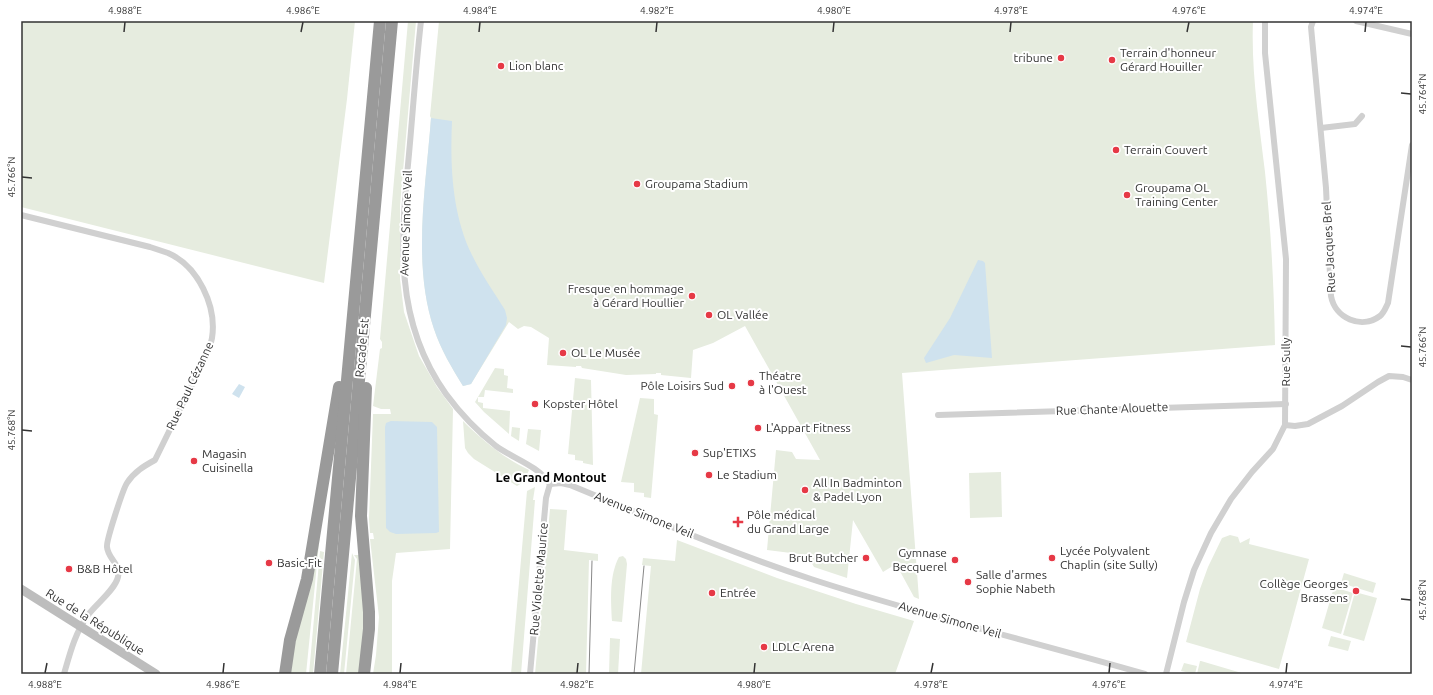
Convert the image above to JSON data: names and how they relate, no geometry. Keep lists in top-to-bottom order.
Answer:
{
  "streets": {
    "highway": ["Rocade Est"],
    "main road": ["Rue de la République"],
    "street": [
      "Avenue Simone Veil",
      "Rue Jacques Brel",
      "Rue Sully",
      "Rue Paul Cézanne",
      "Rue Chante Alouette",
      "Rue Violette Maurice"
    ]
  },
  "crossings": [
    ["Avenue Simone Veil", "Rue Violette Maurice"],
    ["Rue Sully", "Rue Chante Alouette"],
    ["Rue Paul Cézanne", "Rue de la République"]
  ],
  "districts": ["Le Grand Montout"],
  "places": {
    "other": [
      "tribune",
      "Terrain d'honneur Gérard Houiller",
      "Lion blanc",
      "Terrain Couvert",
      "Groupama Stadium",
      "Groupama OL Training Center",
      "Fresque en hommage à Gérard Houllier",
      "OL Vallée",
      "OL Le Musée",
      "Théatre à l'Ouest",
      "Pôle Loisirs Sud",
      "Kopster Hôtel",
      "L'Appart Fitness",
      "Sup'ETIXS",
      "Magasin Cuisinella",
      "Le Stadium",
      "All In Badminton & Padel Lyon",
      "Brut Butcher",
      "Lycée Polyvalent Chaplin (site Sully)",
      "Gymnase Becquerel",
      "Basic-Fit",
      "B&B Hôtel",
      "Salle d'armes Sophie Nabeth",
      "Collège Georges Brassens",
      "Entrée",
      "LDLC Arena"
    ],
    "health": ["Pôle médical du Grand Large"]
  },
  "coordinates": [
    "4.988°E",
    "4.986°E",
    "4.984°E",
    "4.982°E",
    "4.980°E",
    "4.978°E",
    "4.976°E",
    "4.974°E",
    "45.764°N",
    "45.766°N",
    "45.768°N"
  ]
}
